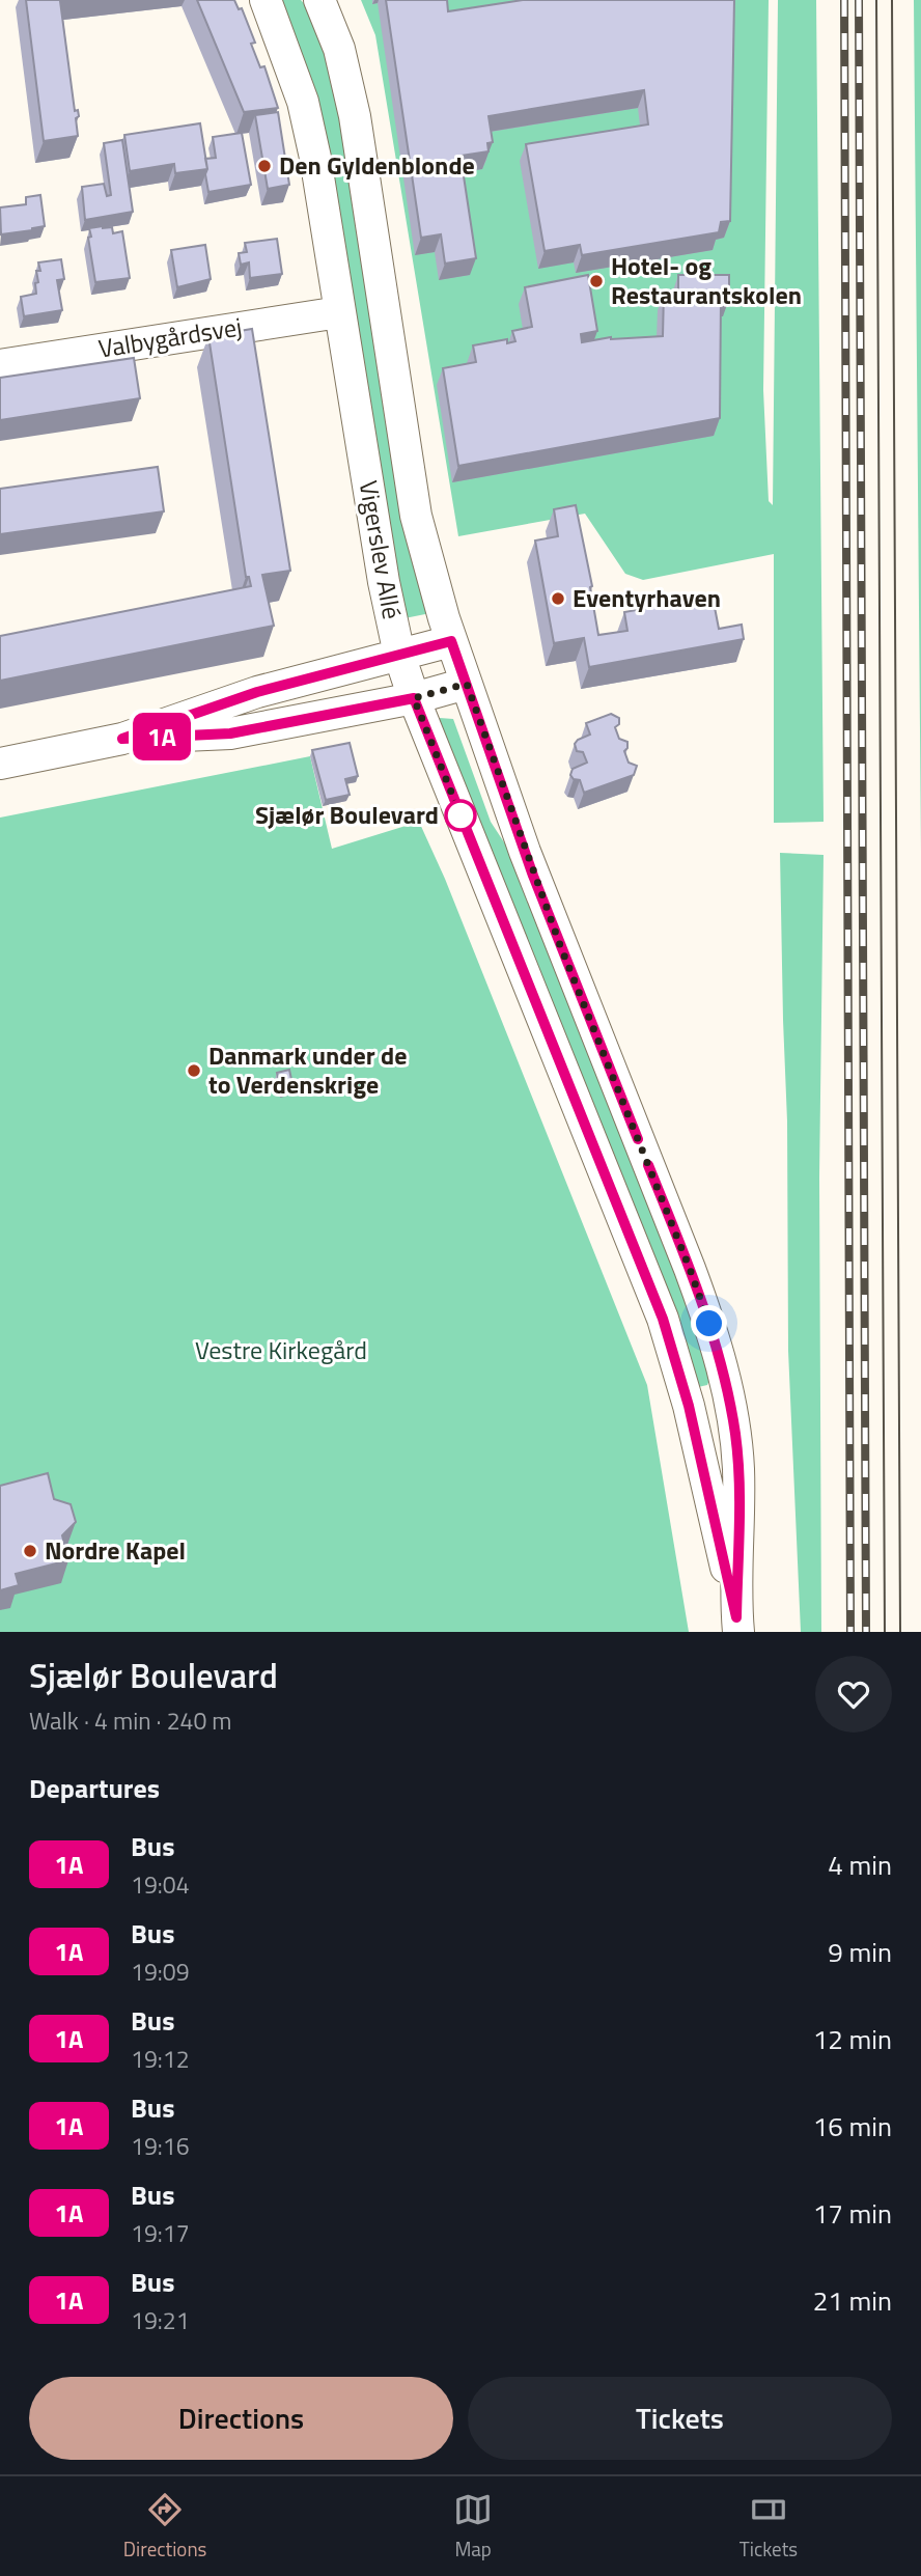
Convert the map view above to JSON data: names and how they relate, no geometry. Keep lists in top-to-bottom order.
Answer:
{
  "streets": {
    "street": ["Valbygårdsvej", "Vigerslev Allé"]
  },
  "crossings": [
    ["Valbygårdsvej", "Vigerslev Allé"]
  ],
  "parks": ["Vestre Kirkegård"],
  "places": [
    "Den Gyldenblonde",
    "Hotel- og Restaurantskolen",
    "Eventyrhaven",
    "Sjælør Boulevard",
    "Danmark under de to Verdenskrige",
    "Nordre Kapel"
  ],
  "lines": ["bus line 1A"],
  "page": {
    "on_map": "1A",
    "heading": [
      ["Sjælør Boulevard", "Walk · 4 min · 240 m"],
      "Departures"
    ],
    "list": [
      {
        "mark": "1A",
        "name": "Bus",
        "note": "19:04",
        "value": "4 min"
      },
      {
        "mark": "1A",
        "name": "Bus",
        "note": "19:09",
        "value": "9 min"
      },
      {
        "mark": "1A",
        "name": "Bus",
        "note": "19:12",
        "value": "12 min"
      },
      {
        "mark": "1A",
        "name": "Bus",
        "note": "19:16",
        "value": "16 min"
      },
      {
        "mark": "1A",
        "name": "Bus",
        "note": "19:17",
        "value": "17 min"
      },
      {
        "mark": "1A",
        "name": "Bus",
        "note": "19:21",
        "value": "21 min"
      }
    ],
    "buttons": ["Directions", "Tickets"],
    "tabs": ["Directions", "Map", "Tickets"]
  }
}
